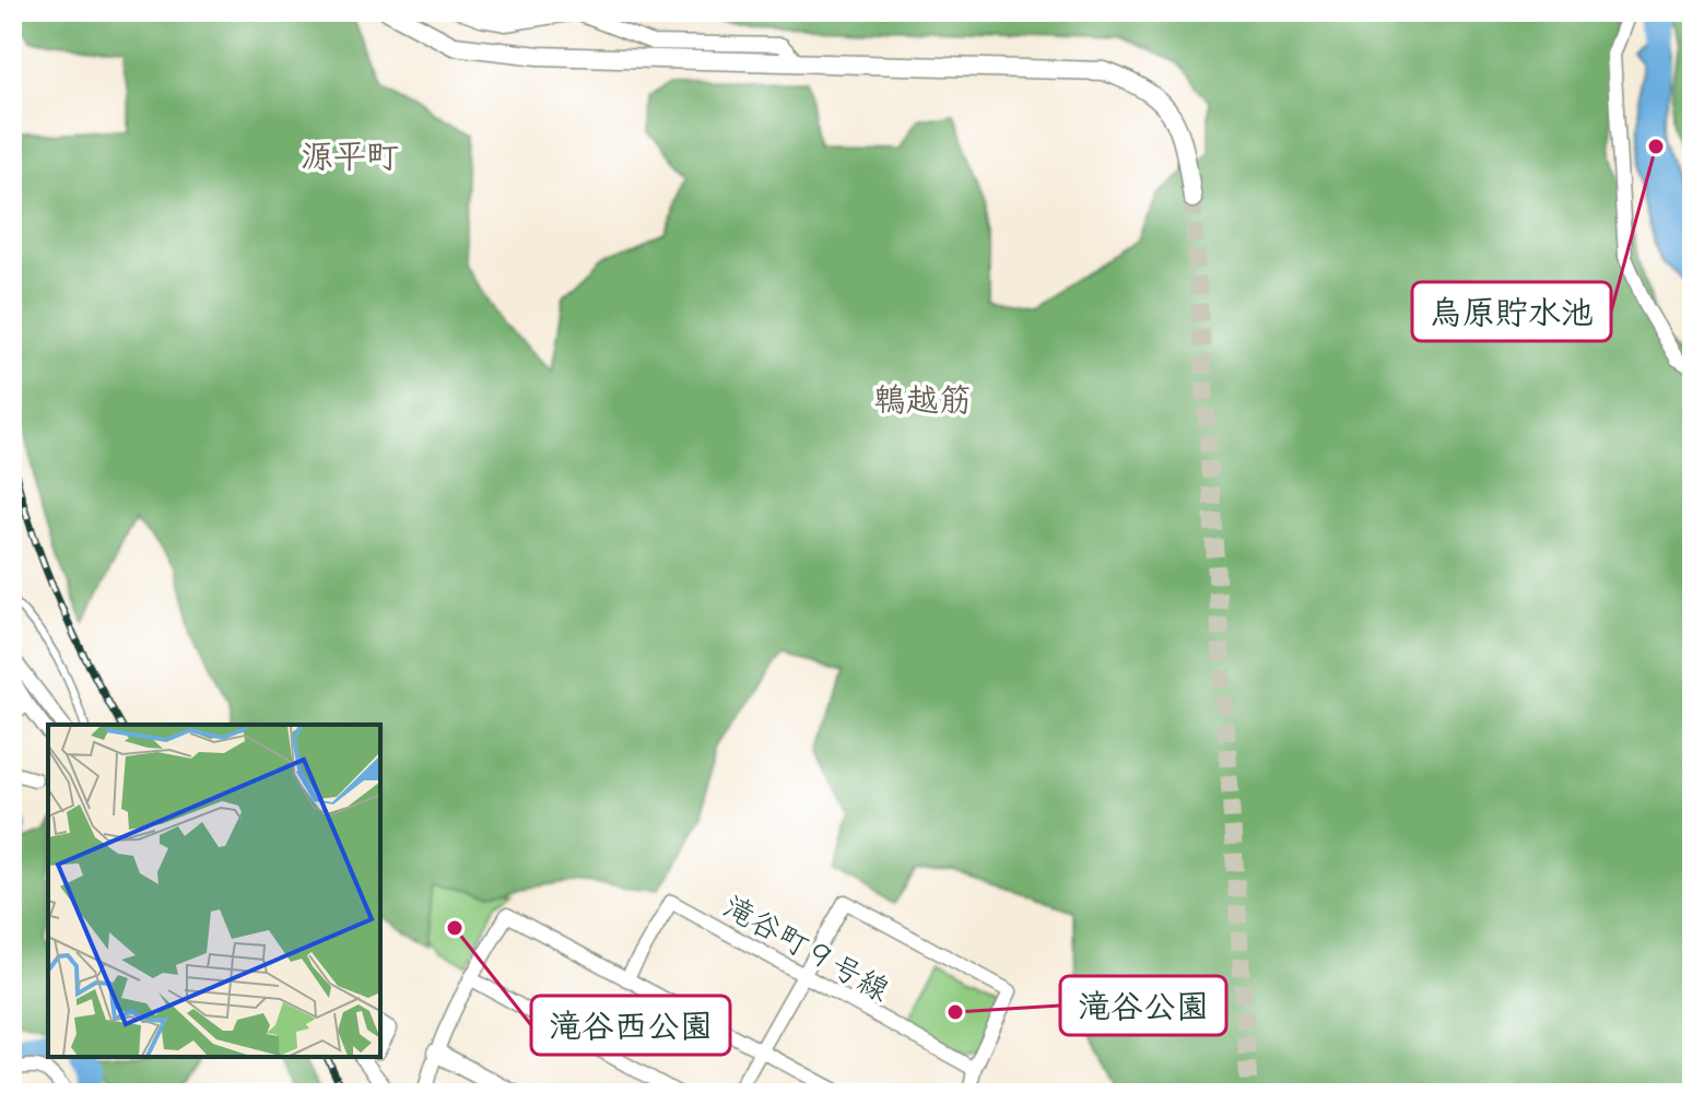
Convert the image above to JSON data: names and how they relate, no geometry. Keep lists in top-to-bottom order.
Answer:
{
  "streets": {
    "street": ["滝谷町９号線"]
  },
  "districts": ["源平町", "鵯越筋"],
  "places": ["烏原貯水池", "滝谷西公園", "滝谷公園"]
}
